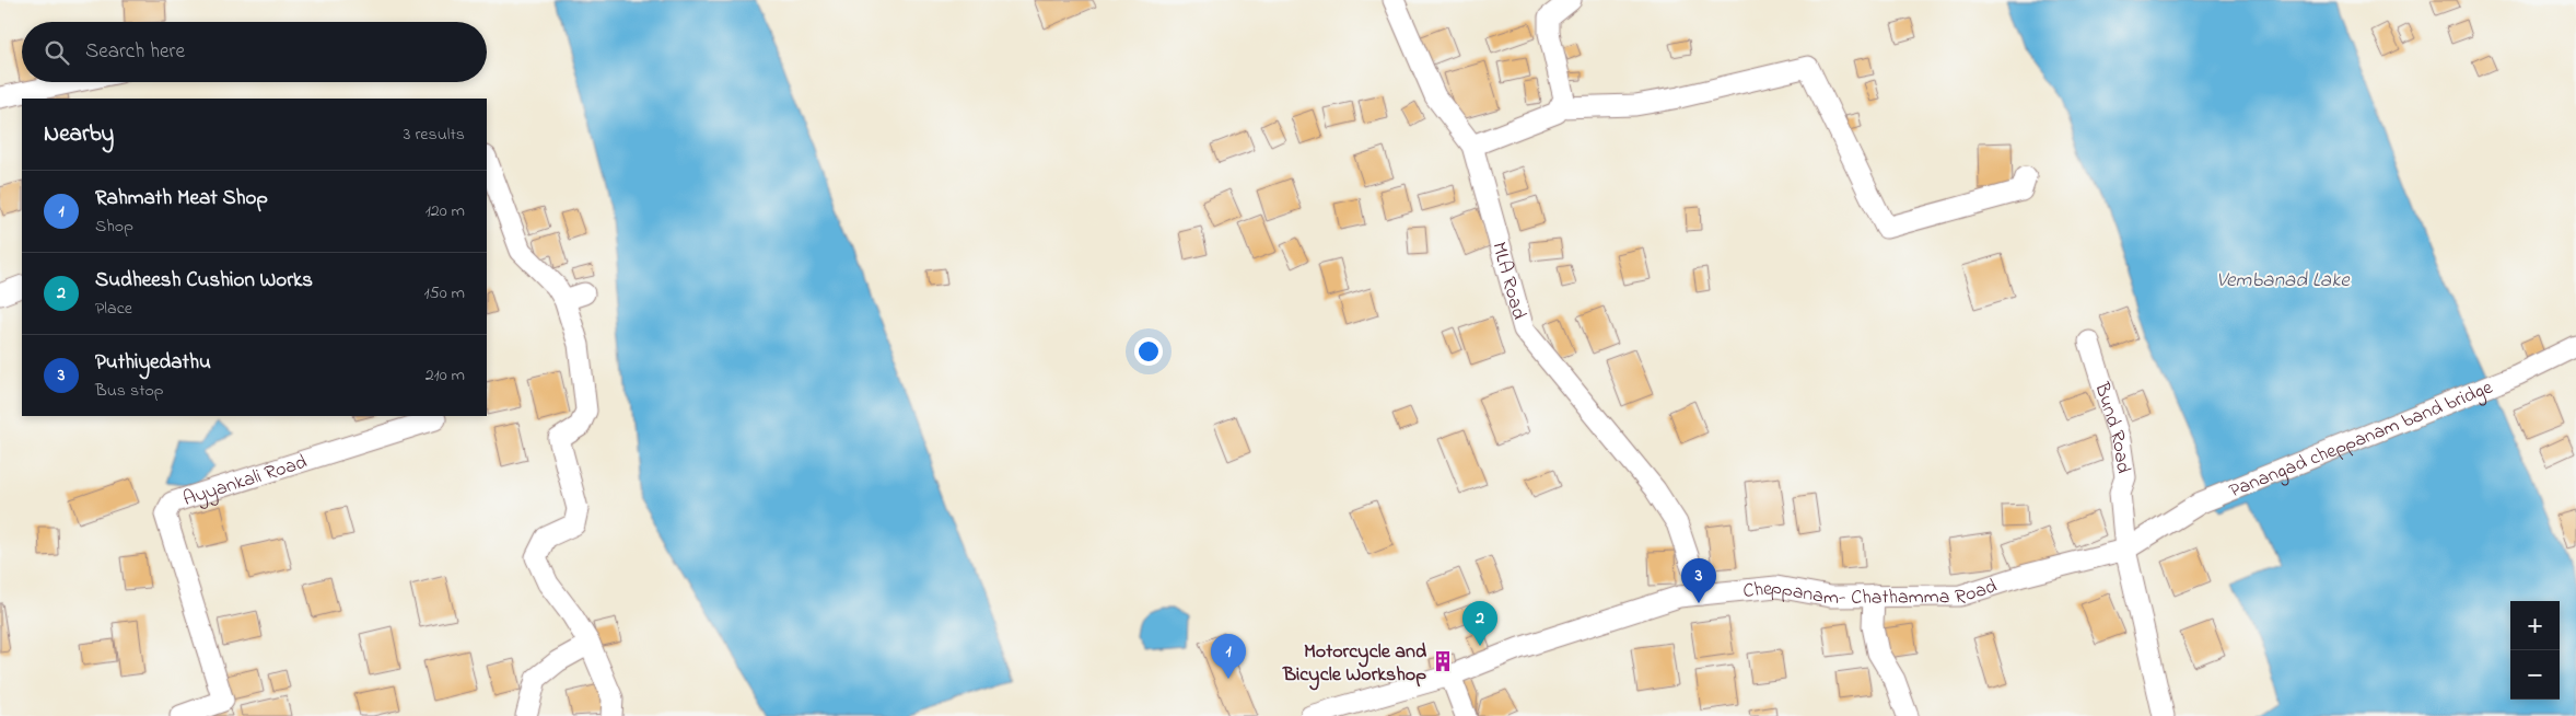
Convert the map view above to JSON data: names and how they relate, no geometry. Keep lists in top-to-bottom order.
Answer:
{
  "streets": {
    "street": [
      "MLA Road",
      "Bund Road",
      "Panangad cheppanam band bridge",
      "Ayyankali Road",
      "Cheppanam- Chathamma Road"
    ]
  },
  "crossings": [
    ["MLA Road", "Cheppanam- Chathamma Road"],
    ["Bund Road", "Cheppanam- Chathamma Road"],
    ["Panangad cheppanam band bridge", "Cheppanam- Chathamma Road"]
  ],
  "water": ["Vembanad Lake"],
  "places": {
    "building": ["Motorcycle and Bicycle Workshop"]
  },
  "page": {
    "search": "Search here",
    "heading": ["Nearby", "3 results"],
    "list": [
      {
        "mark": "1",
        "name": "Rahmath Meat Shop",
        "note": "Shop",
        "value": "120 m"
      },
      {
        "mark": "2",
        "name": "Sudheesh Cushion Works",
        "note": "Place",
        "value": "150 m"
      },
      {
        "mark": "3",
        "name": "Puthiyedathu",
        "note": "Bus stop",
        "value": "210 m"
      }
    ],
    "pins": ["3", "2", "1"],
    "map_buttons": ["+", "−"]
  }
}
